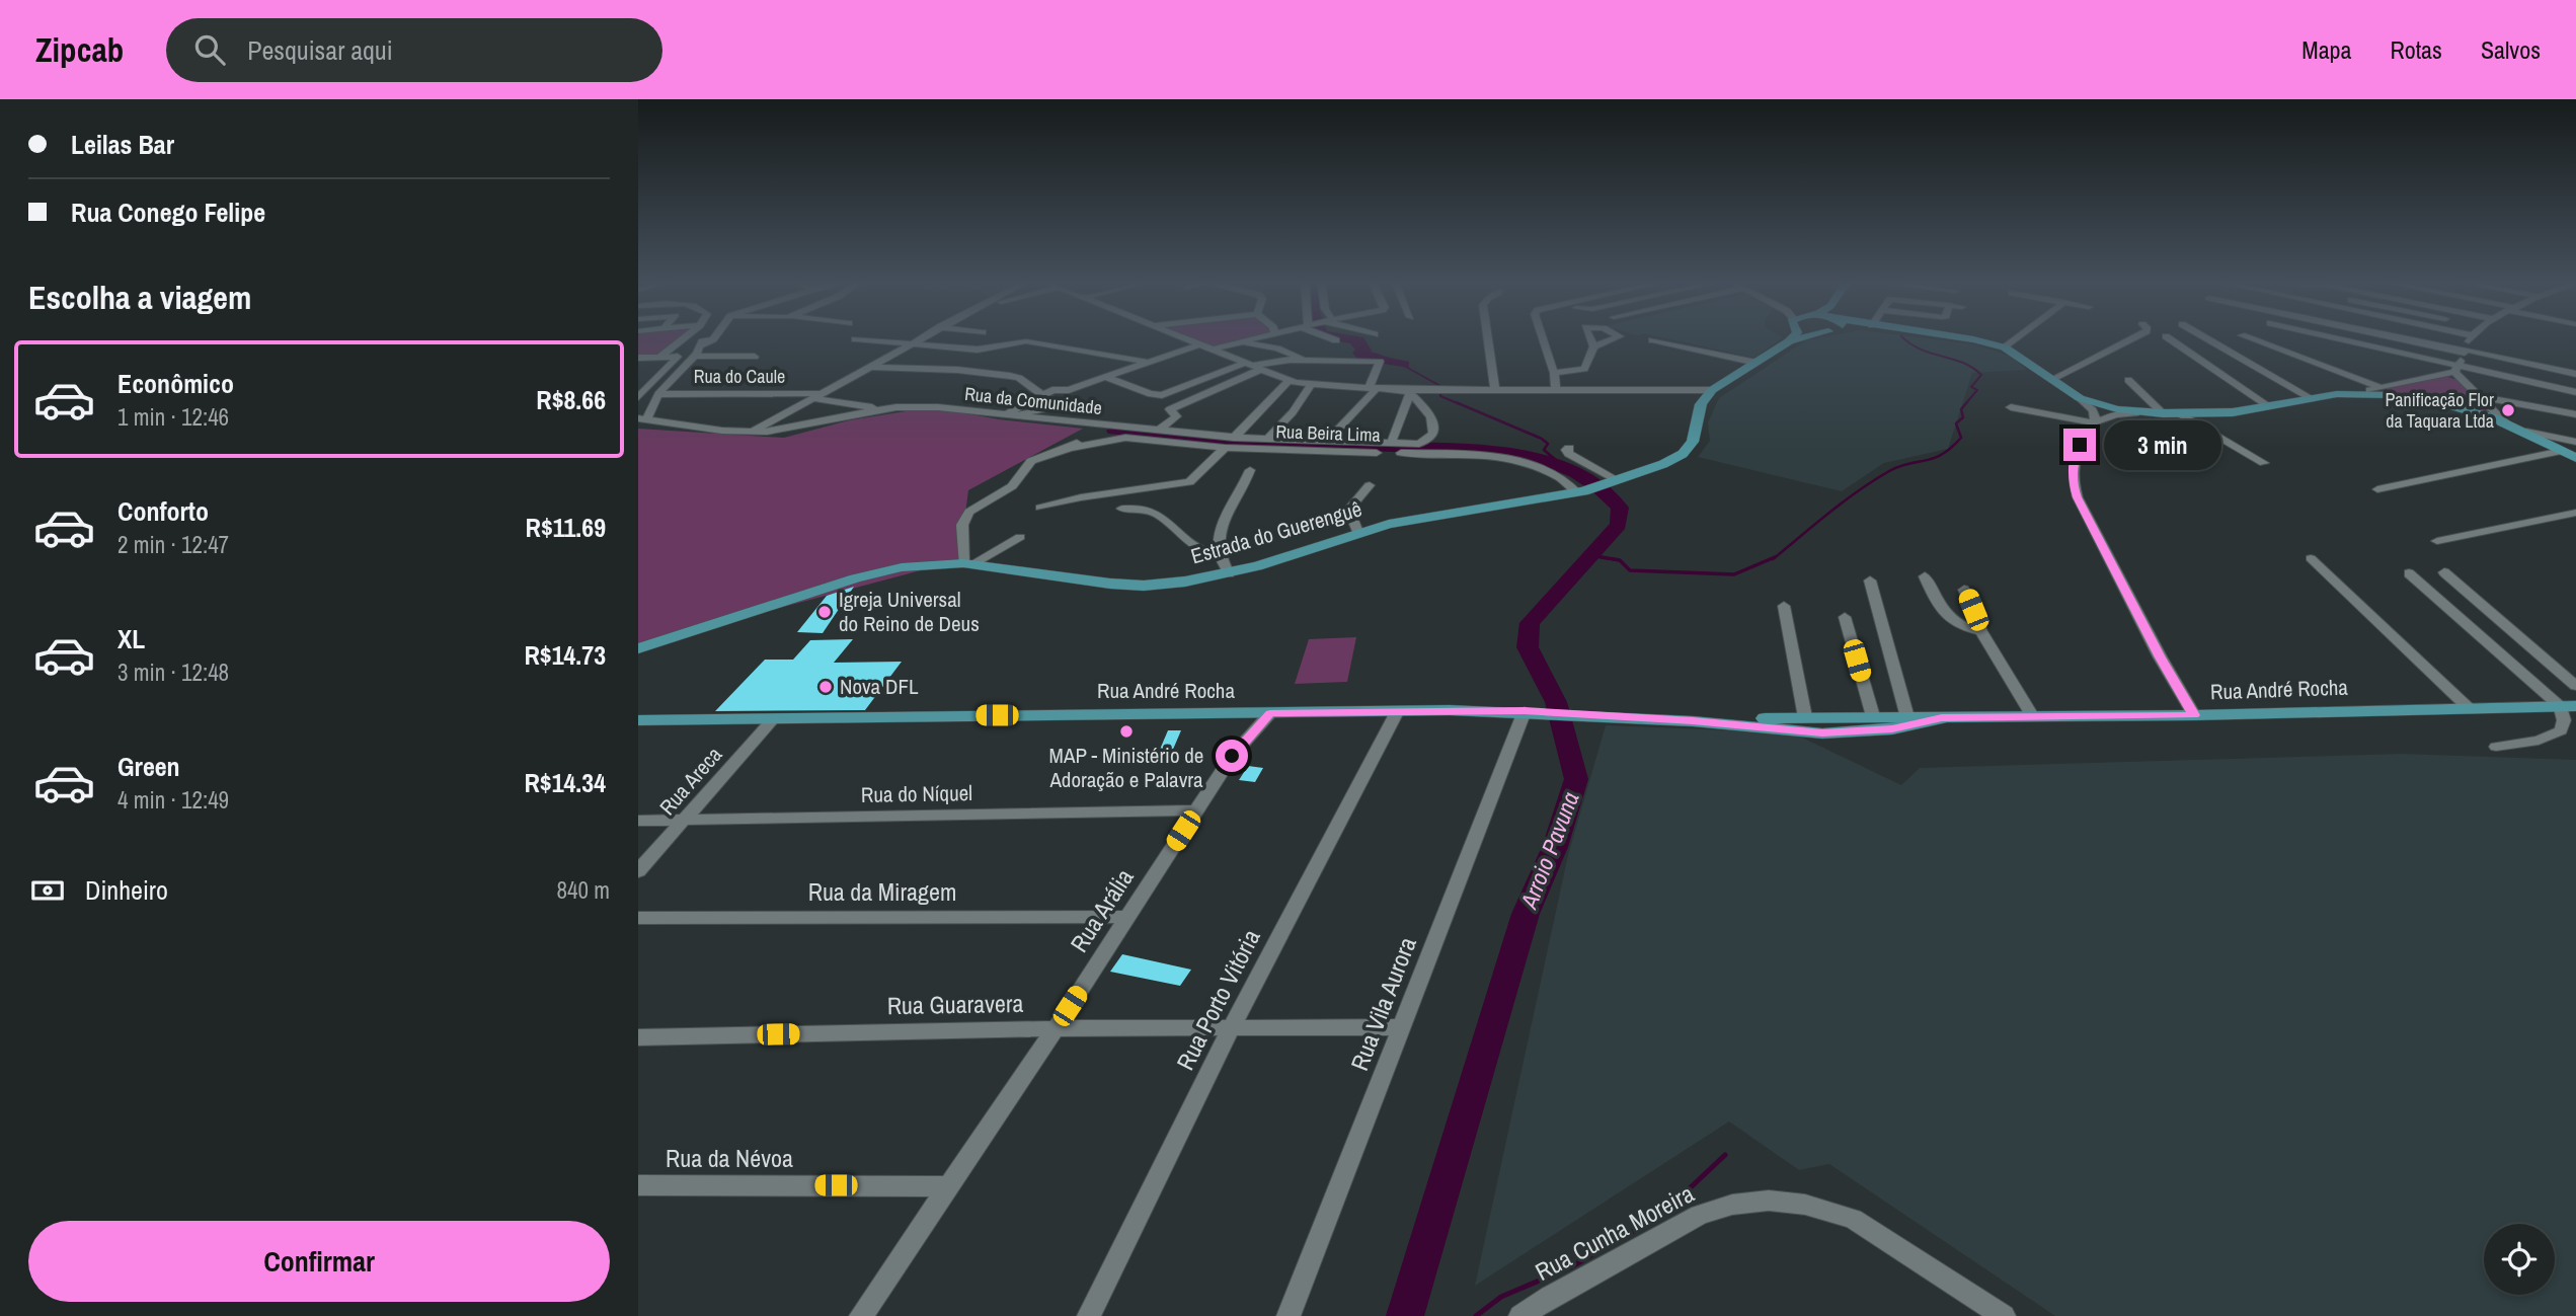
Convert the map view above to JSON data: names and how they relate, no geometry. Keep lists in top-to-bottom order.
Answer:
{
  "streets": {
    "main road": ["Estrada do Guerenguê", "Rua André Rocha"],
    "street": [
      "Rua do Caule",
      "Rua da Comunidade",
      "Rua Beira Lima",
      "Rua Areca",
      "Rua do Níquel",
      "Rua da Miragem",
      "Rua Arália",
      "Rua Porto Vitória",
      "Rua Vila Aurora",
      "Rua Guaravera",
      "Rua da Névoa",
      "Rua Cunha Moreira"
    ]
  },
  "crossings": [
    ["Rua do Caule", "Rua da Comunidade"],
    ["Rua Beira Lima", "Estrada do Guerenguê"],
    ["Rua André Rocha", "Rua Areca"],
    ["Rua André Rocha", "Rua Arália"],
    ["Rua André Rocha", "Rua Porto Vitória"],
    ["Rua André Rocha", "Rua Vila Aurora"],
    ["Rua Areca", "Rua do Níquel"],
    ["Rua do Níquel", "Rua Arália"],
    ["Rua da Miragem", "Rua Arália"],
    ["Rua Arália", "Rua Guaravera"],
    ["Rua Arália", "Rua da Névoa"],
    ["Rua Porto Vitória", "Rua Guaravera"],
    ["Rua Vila Aurora", "Rua Guaravera"]
  ],
  "water": ["Arroio Pavuna"],
  "places": [
    "Panificação Flor da Taquara Ltda",
    "Igreja Universal do Reino de Deus",
    "Nova DFL",
    "MAP - Ministério de Adoração e Palavra"
  ],
  "page": {
    "header": "Zipcab",
    "search": "Pesquisar aqui",
    "nav": ["Mapa", "Rotas", "Salvos"],
    "banner": ["Leilas Bar", "Rua Conego Felipe"],
    "heading": "Escolha a viagem",
    "list": [
      {
        "name": "Econômico",
        "note": "1 min · 12:46",
        "value": "R$8.66"
      },
      {
        "name": "Conforto",
        "note": "2 min · 12:47",
        "value": "R$11.69"
      },
      {
        "name": "XL",
        "note": "3 min · 12:48",
        "value": "R$14.73"
      },
      {
        "name": "Green",
        "note": "4 min · 12:49",
        "value": "R$14.34"
      }
    ],
    "bubble": "3 min",
    "pay": ["Dinheiro", "840 m"],
    "buttons": "Confirmar"
  }
}
